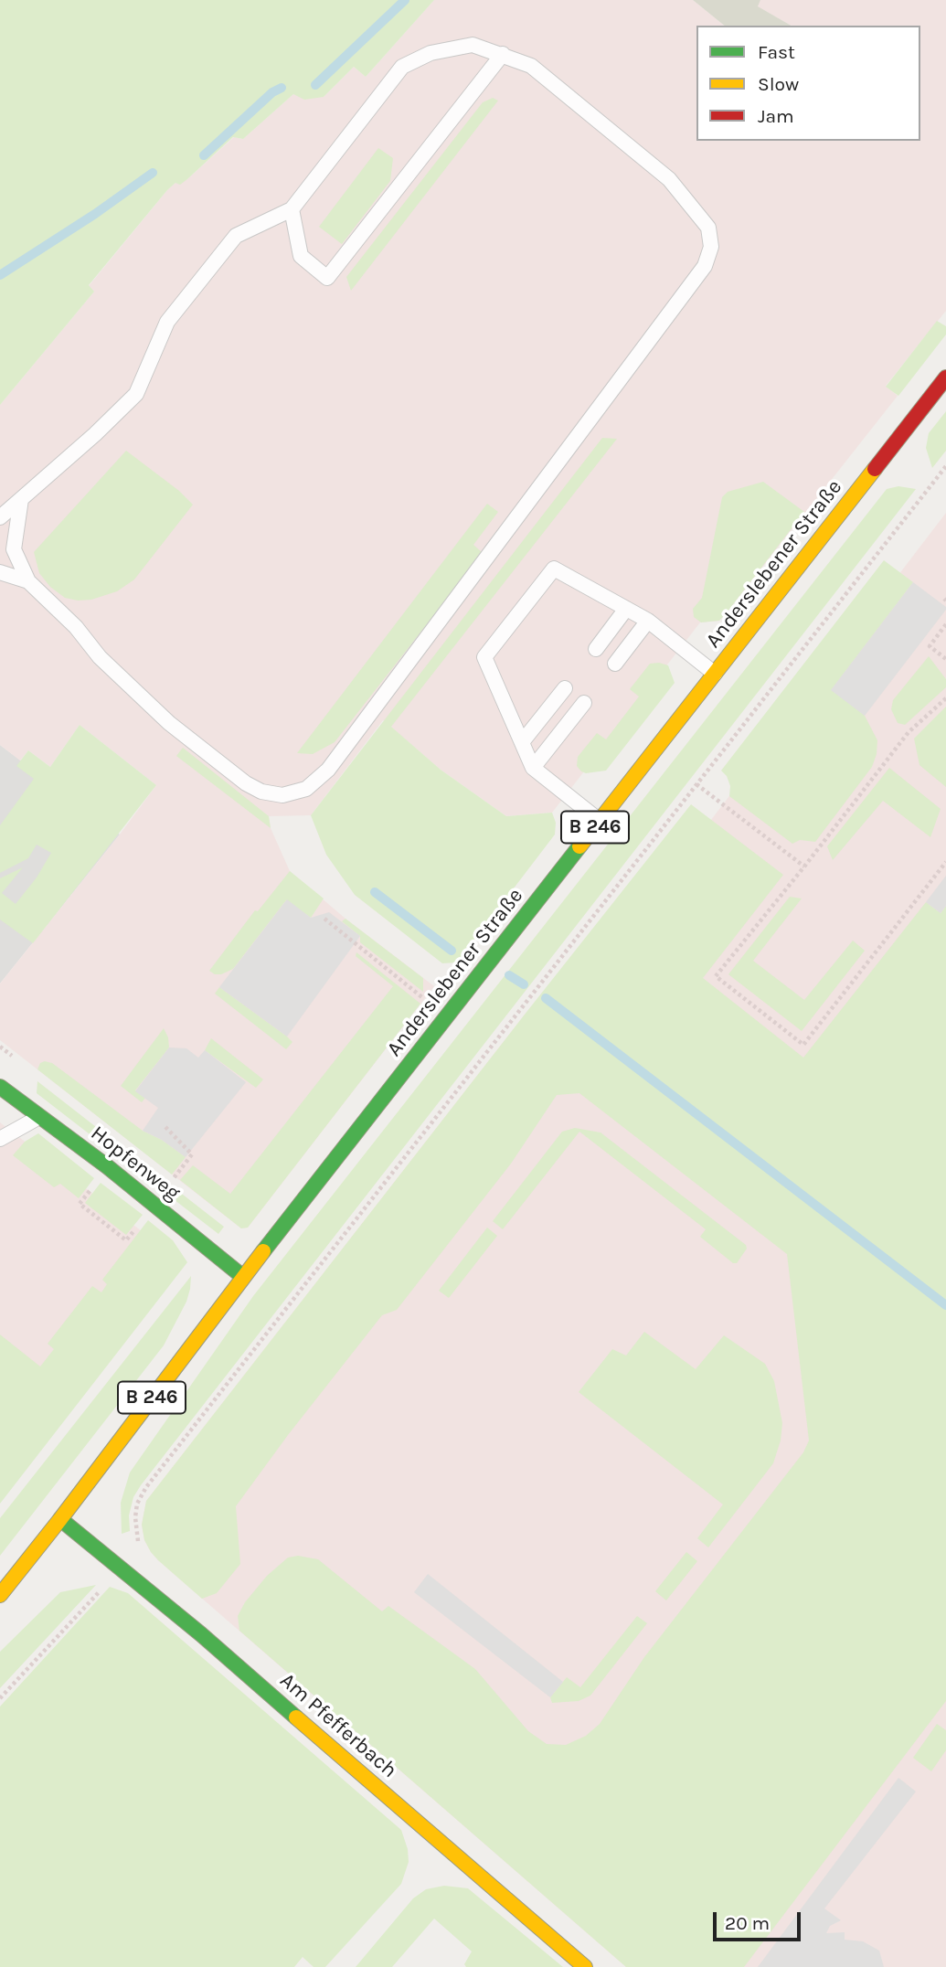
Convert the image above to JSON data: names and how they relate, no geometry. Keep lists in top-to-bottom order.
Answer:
{
  "streets": {
    "main road": [
      "Anderslebener Straße",
      "B 246",
      "Hopfenweg",
      "Am Pfefferbach"
    ]
  },
  "crossings": [
    ["Anderslebener Straße", "Hopfenweg"],
    ["Anderslebener Straße", "Am Pfefferbach"]
  ],
  "legend": ["Fast", "Slow", "Jam"],
  "scale_bar": "20 m"
}
